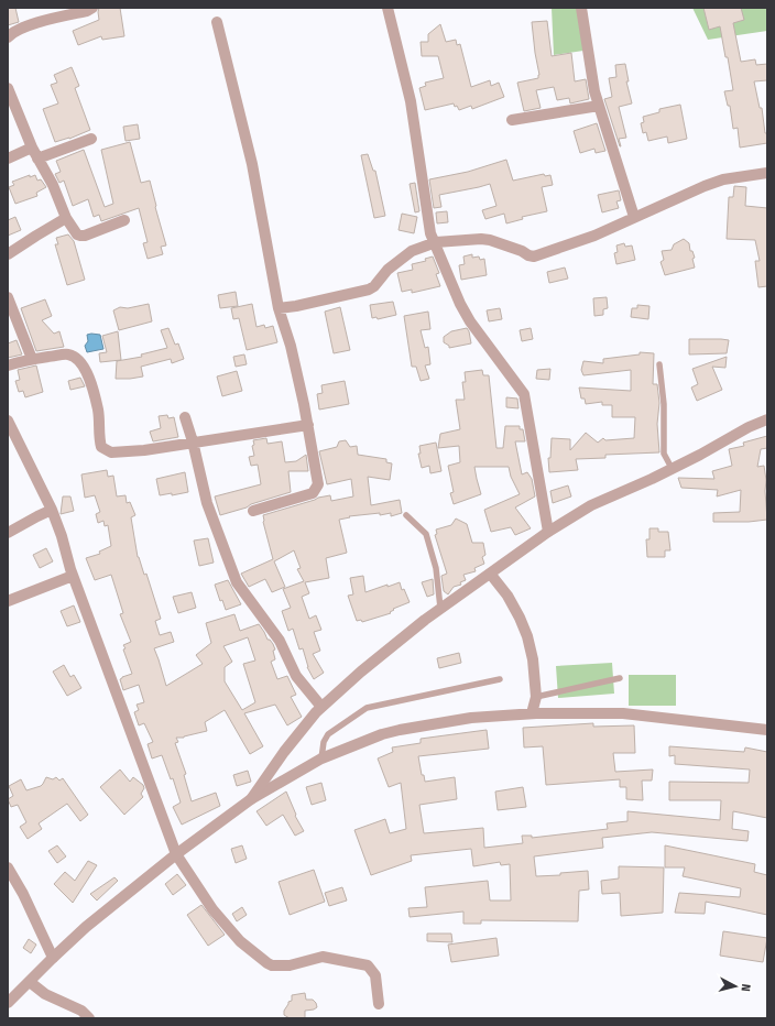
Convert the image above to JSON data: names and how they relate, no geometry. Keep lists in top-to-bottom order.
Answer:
{
  "north": "right"
}
